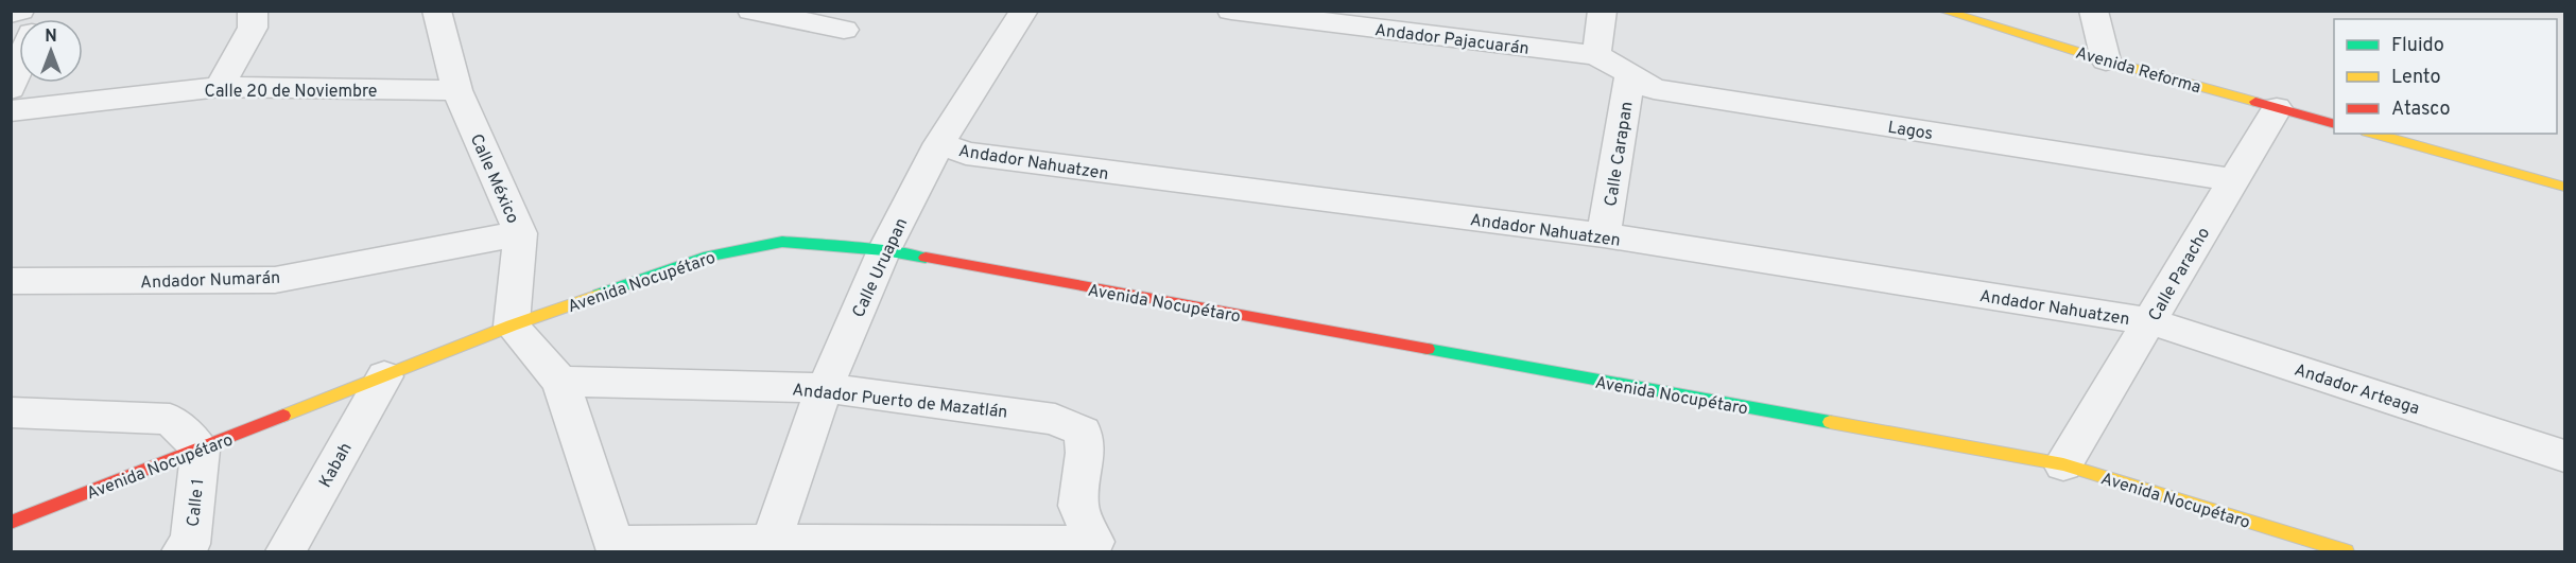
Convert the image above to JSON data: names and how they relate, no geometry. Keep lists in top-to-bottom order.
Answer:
{
  "streets": {
    "street": [
      "Andador Pajacuarán",
      "Avenida Reforma",
      "Calle 20 de Noviembre",
      "Lagos",
      "Calle Carapan",
      "Andador Nahuatzen",
      "Calle México",
      "Calle Uruapan",
      "Calle Paracho",
      "Andador Numarán",
      "Avenida Nocupétaro",
      "Andador Arteaga",
      "Andador Puerto de Mazatlán",
      "Kabah",
      "Calle 1"
    ]
  },
  "crossings": [
    ["Andador Pajacuarán", "Lagos"],
    ["Avenida Reforma", "Calle Paracho"],
    ["Calle 20 de Noviembre", "Calle México"],
    ["Lagos", "Calle Carapan"],
    ["Lagos", "Calle Paracho"],
    ["Calle Carapan", "Andador Nahuatzen"],
    ["Andador Nahuatzen", "Calle Uruapan"],
    ["Andador Nahuatzen", "Calle Paracho"],
    ["Andador Nahuatzen", "Andador Arteaga"],
    ["Calle México", "Andador Numarán"],
    ["Calle México", "Avenida Nocupétaro"],
    ["Calle Uruapan", "Avenida Nocupétaro"],
    ["Calle Uruapan", "Andador Puerto de Mazatlán"],
    ["Calle Paracho", "Avenida Nocupétaro"],
    ["Calle Paracho", "Andador Arteaga"],
    ["Avenida Nocupétaro", "Kabah"],
    ["Avenida Nocupétaro", "Calle 1"]
  ],
  "legend": ["Fluido", "Lento", "Atasco"],
  "north": "top"
}
